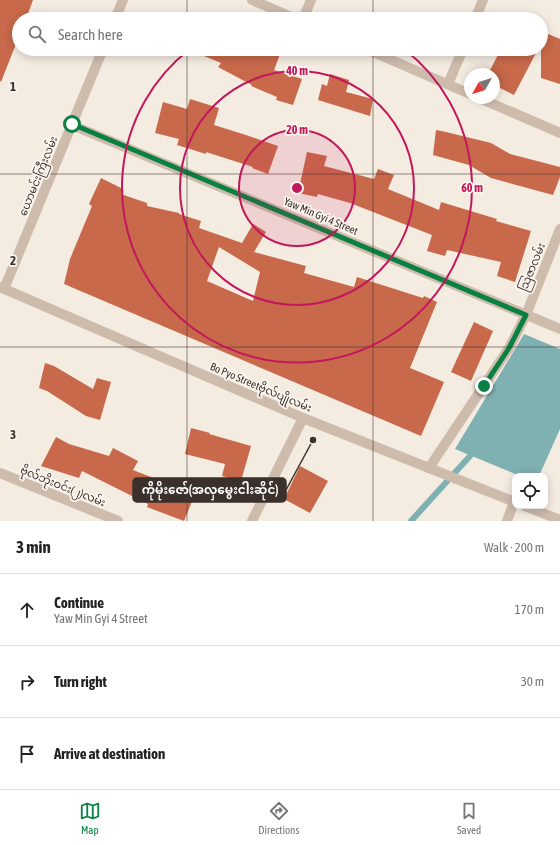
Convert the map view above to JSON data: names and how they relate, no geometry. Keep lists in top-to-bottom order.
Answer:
{
  "streets": {
    "street": [
      "ယောမင်းကြီးလမ်း",
      "Yaw Min Gyi 4 Street",
      "သြဇာလမ်း",
      "Bo Pyo Streetဗိုလ်ပျိုလမ်း",
      "ဗိုလ်ဘိုးဝင်း(၂)လမ်း"
    ]
  },
  "crossings": [
    ["ယောမင်းကြီးလမ်း", "Yaw Min Gyi 4 Street"],
    ["ယောမင်းကြီးလမ်း", "Bo Pyo Streetဗိုလ်ပျိုလမ်း"],
    ["Yaw Min Gyi 4 Street", "သြဇာလမ်း"],
    ["သြဇာလမ်း", "Bo Pyo Streetဗိုလ်ပျိုလမ်း"]
  ],
  "places": ["ကိုမိုးဇော်(အလှမွေးငါးဆိုင်)"],
  "north": "bottom left",
  "page": {
    "search": "Search here",
    "heading": ["3 min", "Walk · 200 m"],
    "list": [
      ["Continue", "Yaw Min Gyi 4 Street", "170 m"],
      ["Turn right", "30 m"],
      "Arrive at destination"
    ],
    "nav": ["Map", "Directions", "Saved"]
  },
  "grid": {
    "rows": ["1", "2", "3"]
  },
  "rings": ["40 m", "20 m", "60 m"]
}
